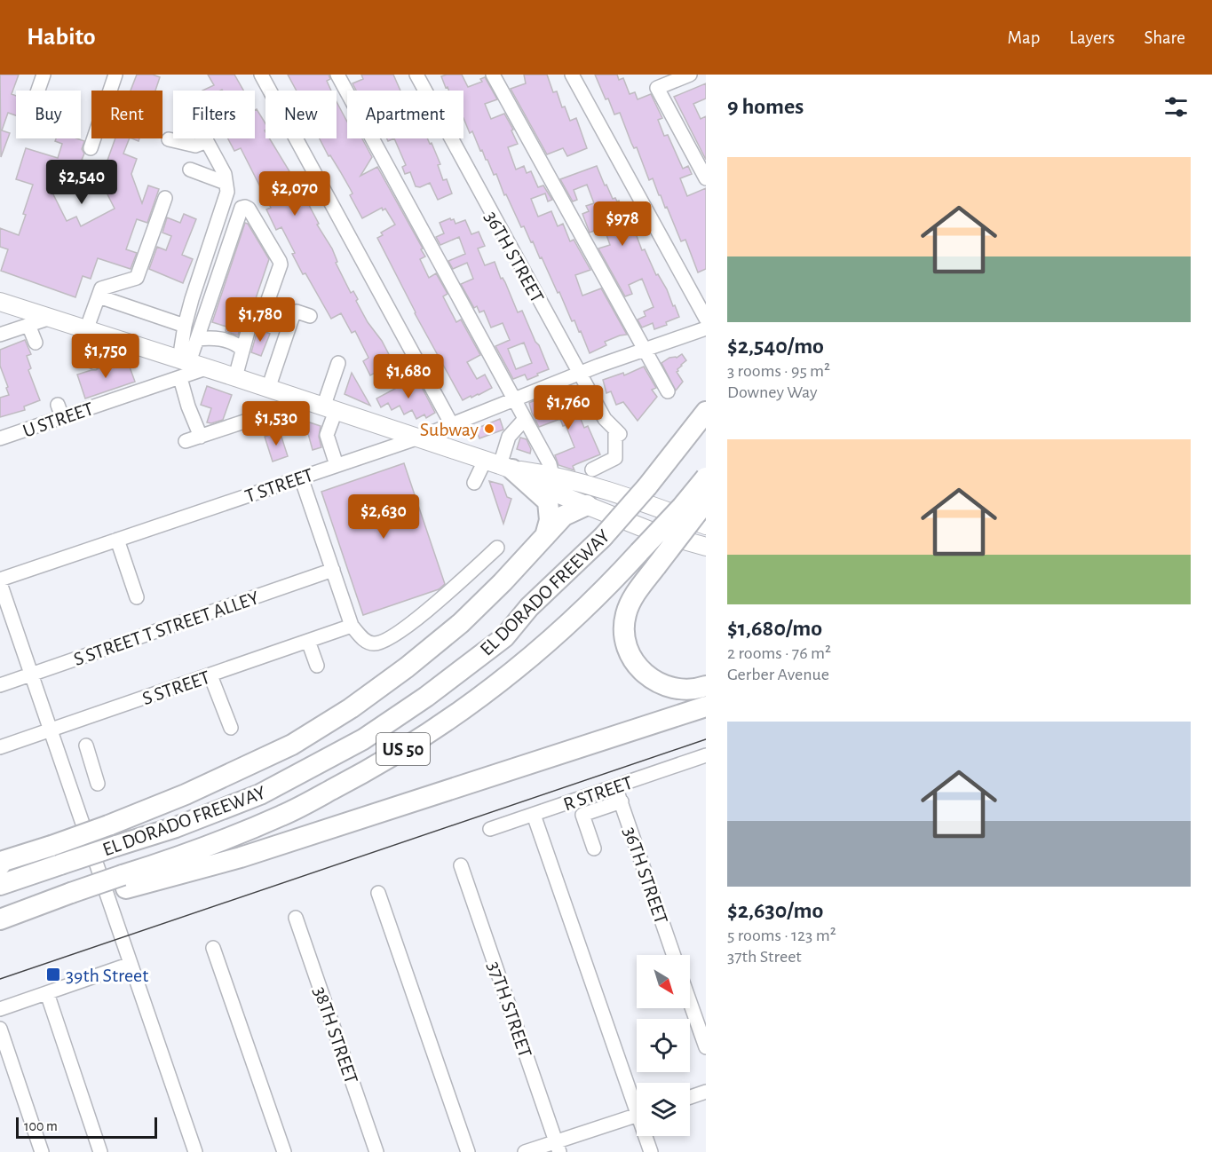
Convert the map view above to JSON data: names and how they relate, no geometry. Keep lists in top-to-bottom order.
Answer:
{
  "streets": {
    "highway": ["EL DORADO FREEWAY", "US 50"],
    "street": [
      "36TH STREET",
      "U STREET",
      "T STREET",
      "S STREET T STREET ALLEY",
      "S STREET",
      "R STREET",
      "37TH STREET",
      "38TH STREET"
    ]
  },
  "crossings": [
    ["36TH STREET", "T STREET"],
    ["36TH STREET", "R STREET"]
  ],
  "places": {
    "other": ["Subway"],
    "transit": ["39th Street"]
  },
  "scale_bar": "100 m",
  "north": "bottom right",
  "page": {
    "header": "Habito",
    "nav": ["Map", "Layers", "Share"],
    "heading": "9 homes",
    "chip": [
      "Buy",
      "Rent",
      "Filters",
      "New",
      "Apartment"
    ],
    "list": [
      {
        "name": "$2,540/mo",
        "note": "3 rooms · 95 m² · Downey Way"
      },
      {
        "name": "$1,680/mo",
        "note": "2 rooms · 76 m² · Gerber Avenue"
      },
      {
        "name": "$2,630/mo",
        "note": "5 rooms · 123 m² · 37th Street"
      }
    ],
    "price": [
      "$2,540",
      "$2,070",
      "$978",
      "$1,780",
      "$1,750",
      "$1,680",
      "$1,760",
      "$1,530",
      "$2,630"
    ],
    "scale": "100 m"
  }
}
